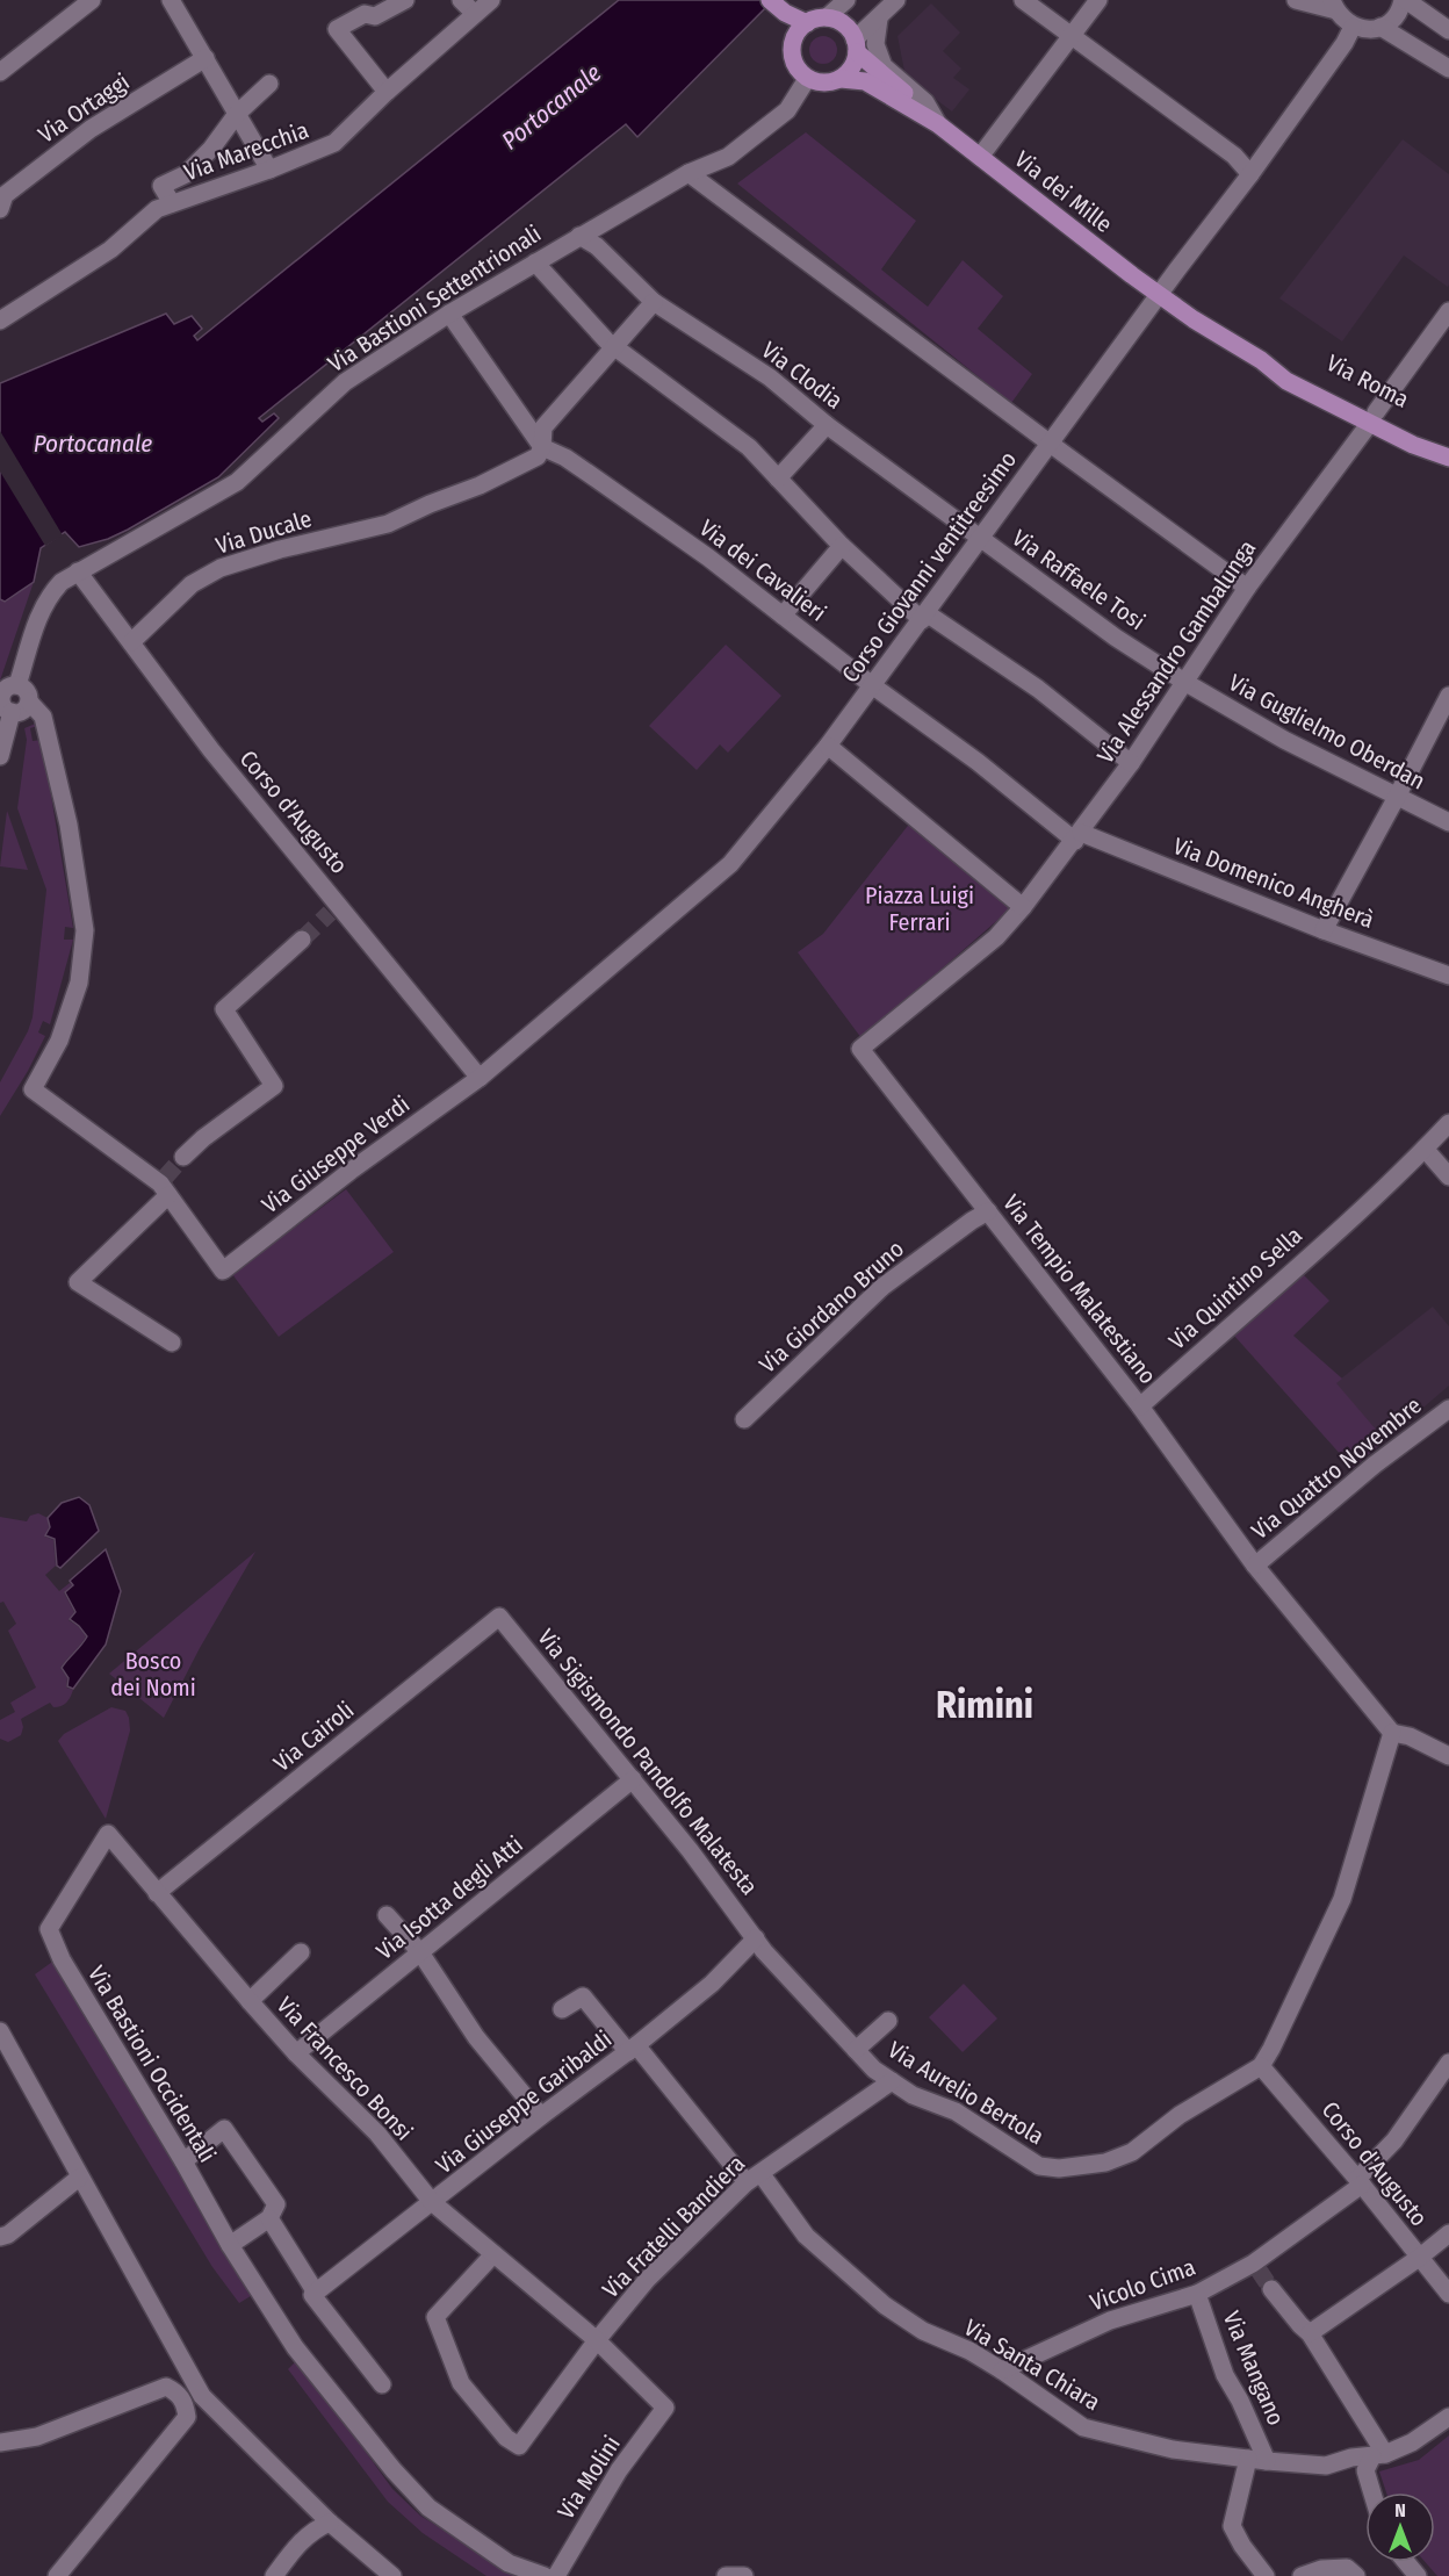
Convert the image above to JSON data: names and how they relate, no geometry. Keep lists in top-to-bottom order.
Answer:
{
  "streets": {
    "main road": ["Via dei Mille", "Via Roma"],
    "street": [
      "Via Ortaggi",
      "Via Marecchia",
      "Via Bastioni Settentrionali",
      "Via Clodia",
      "Via Ducale",
      "Corso Giovanni ventitreesimo",
      "Via dei Cavalieri",
      "Via Raffaele Tosi",
      "Via Alessandro Gambalunga",
      "Via Guglielmo Oberdan",
      "Corso d'Augusto",
      "Via Domenico Angherà",
      "Via Giuseppe Verdi",
      "Via Quintino Sella",
      "Via Tempio Malatestiano",
      "Via Giordano Bruno",
      "Via Quattro Novembre",
      "Via Cairoli",
      "Via Sigismondo Pandolfo Malatesta",
      "Via Isotta degli Atti",
      "Via Bastioni Occidentali",
      "Via Francesco Bonsi",
      "Via Aurelio Bertola",
      "Via Giuseppe Garibaldi",
      "Via Fratelli Bandiera",
      "Vicolo Cima",
      "Via Santa Chiara",
      "Via Mangano",
      "Via Molini"
    ]
  },
  "crossings": [
    ["Via dei Mille", "Via Bastioni Settentrionali"],
    ["Via dei Mille", "Via Roma"],
    ["Via dei Mille", "Corso Giovanni ventitreesimo"],
    ["Via Bastioni Settentrionali", "Via Clodia"],
    ["Via Bastioni Settentrionali", "Via dei Cavalieri"],
    ["Via Bastioni Settentrionali", "Corso d'Augusto"],
    ["Via Clodia", "Corso Giovanni ventitreesimo"],
    ["Via Clodia", "Via Raffaele Tosi"],
    ["Via Roma", "Corso Giovanni ventitreesimo"],
    ["Via Roma", "Via Alessandro Gambalunga"],
    ["Via Ducale", "Via dei Cavalieri"],
    ["Via Ducale", "Corso d'Augusto"],
    ["Corso Giovanni ventitreesimo", "Via dei Cavalieri"],
    ["Corso Giovanni ventitreesimo", "Via Raffaele Tosi"],
    ["Corso Giovanni ventitreesimo", "Corso d'Augusto"],
    ["Corso Giovanni ventitreesimo", "Via Giuseppe Verdi"],
    ["Via dei Cavalieri", "Via Alessandro Gambalunga"],
    ["Via dei Cavalieri", "Via Domenico Angherà"],
    ["Via Raffaele Tosi", "Via Alessandro Gambalunga"],
    ["Via Raffaele Tosi", "Via Guglielmo Oberdan"],
    ["Via Alessandro Gambalunga", "Via Guglielmo Oberdan"],
    ["Via Alessandro Gambalunga", "Via Domenico Angherà"],
    ["Via Alessandro Gambalunga", "Via Tempio Malatestiano"],
    ["Corso d'Augusto", "Via Giuseppe Verdi"],
    ["Corso d'Augusto", "Via Aurelio Bertola"],
    ["Corso d'Augusto", "Vicolo Cima"],
    ["Via Quintino Sella", "Via Tempio Malatestiano"],
    ["Via Tempio Malatestiano", "Via Giordano Bruno"],
    ["Via Tempio Malatestiano", "Via Quattro Novembre"],
    ["Via Cairoli", "Via Sigismondo Pandolfo Malatesta"],
    ["Via Cairoli", "Via Francesco Bonsi"],
    ["Via Sigismondo Pandolfo Malatesta", "Via Isotta degli Atti"],
    ["Via Sigismondo Pandolfo Malatesta", "Via Aurelio Bertola"],
    ["Via Sigismondo Pandolfo Malatesta", "Via Giuseppe Garibaldi"],
    ["Via Isotta degli Atti", "Via Francesco Bonsi"],
    ["Via Bastioni Occidentali", "Via Francesco Bonsi"],
    ["Via Francesco Bonsi", "Via Giuseppe Garibaldi"],
    ["Via Francesco Bonsi", "Via Fratelli Bandiera"],
    ["Via Francesco Bonsi", "Via Molini"],
    ["Via Aurelio Bertola", "Via Giuseppe Garibaldi"],
    ["Via Aurelio Bertola", "Via Fratelli Bandiera"],
    ["Via Giuseppe Garibaldi", "Via Santa Chiara"],
    ["Via Fratelli Bandiera", "Via Santa Chiara"],
    ["Vicolo Cima", "Via Santa Chiara"],
    ["Vicolo Cima", "Via Mangano"],
    ["Via Santa Chiara", "Via Mangano"]
  ],
  "districts": ["Rimini"],
  "water": ["Portocanale"],
  "parks": ["Piazza Luigi Ferrari", "Bosco dei Nomi"],
  "north": "top"
}
